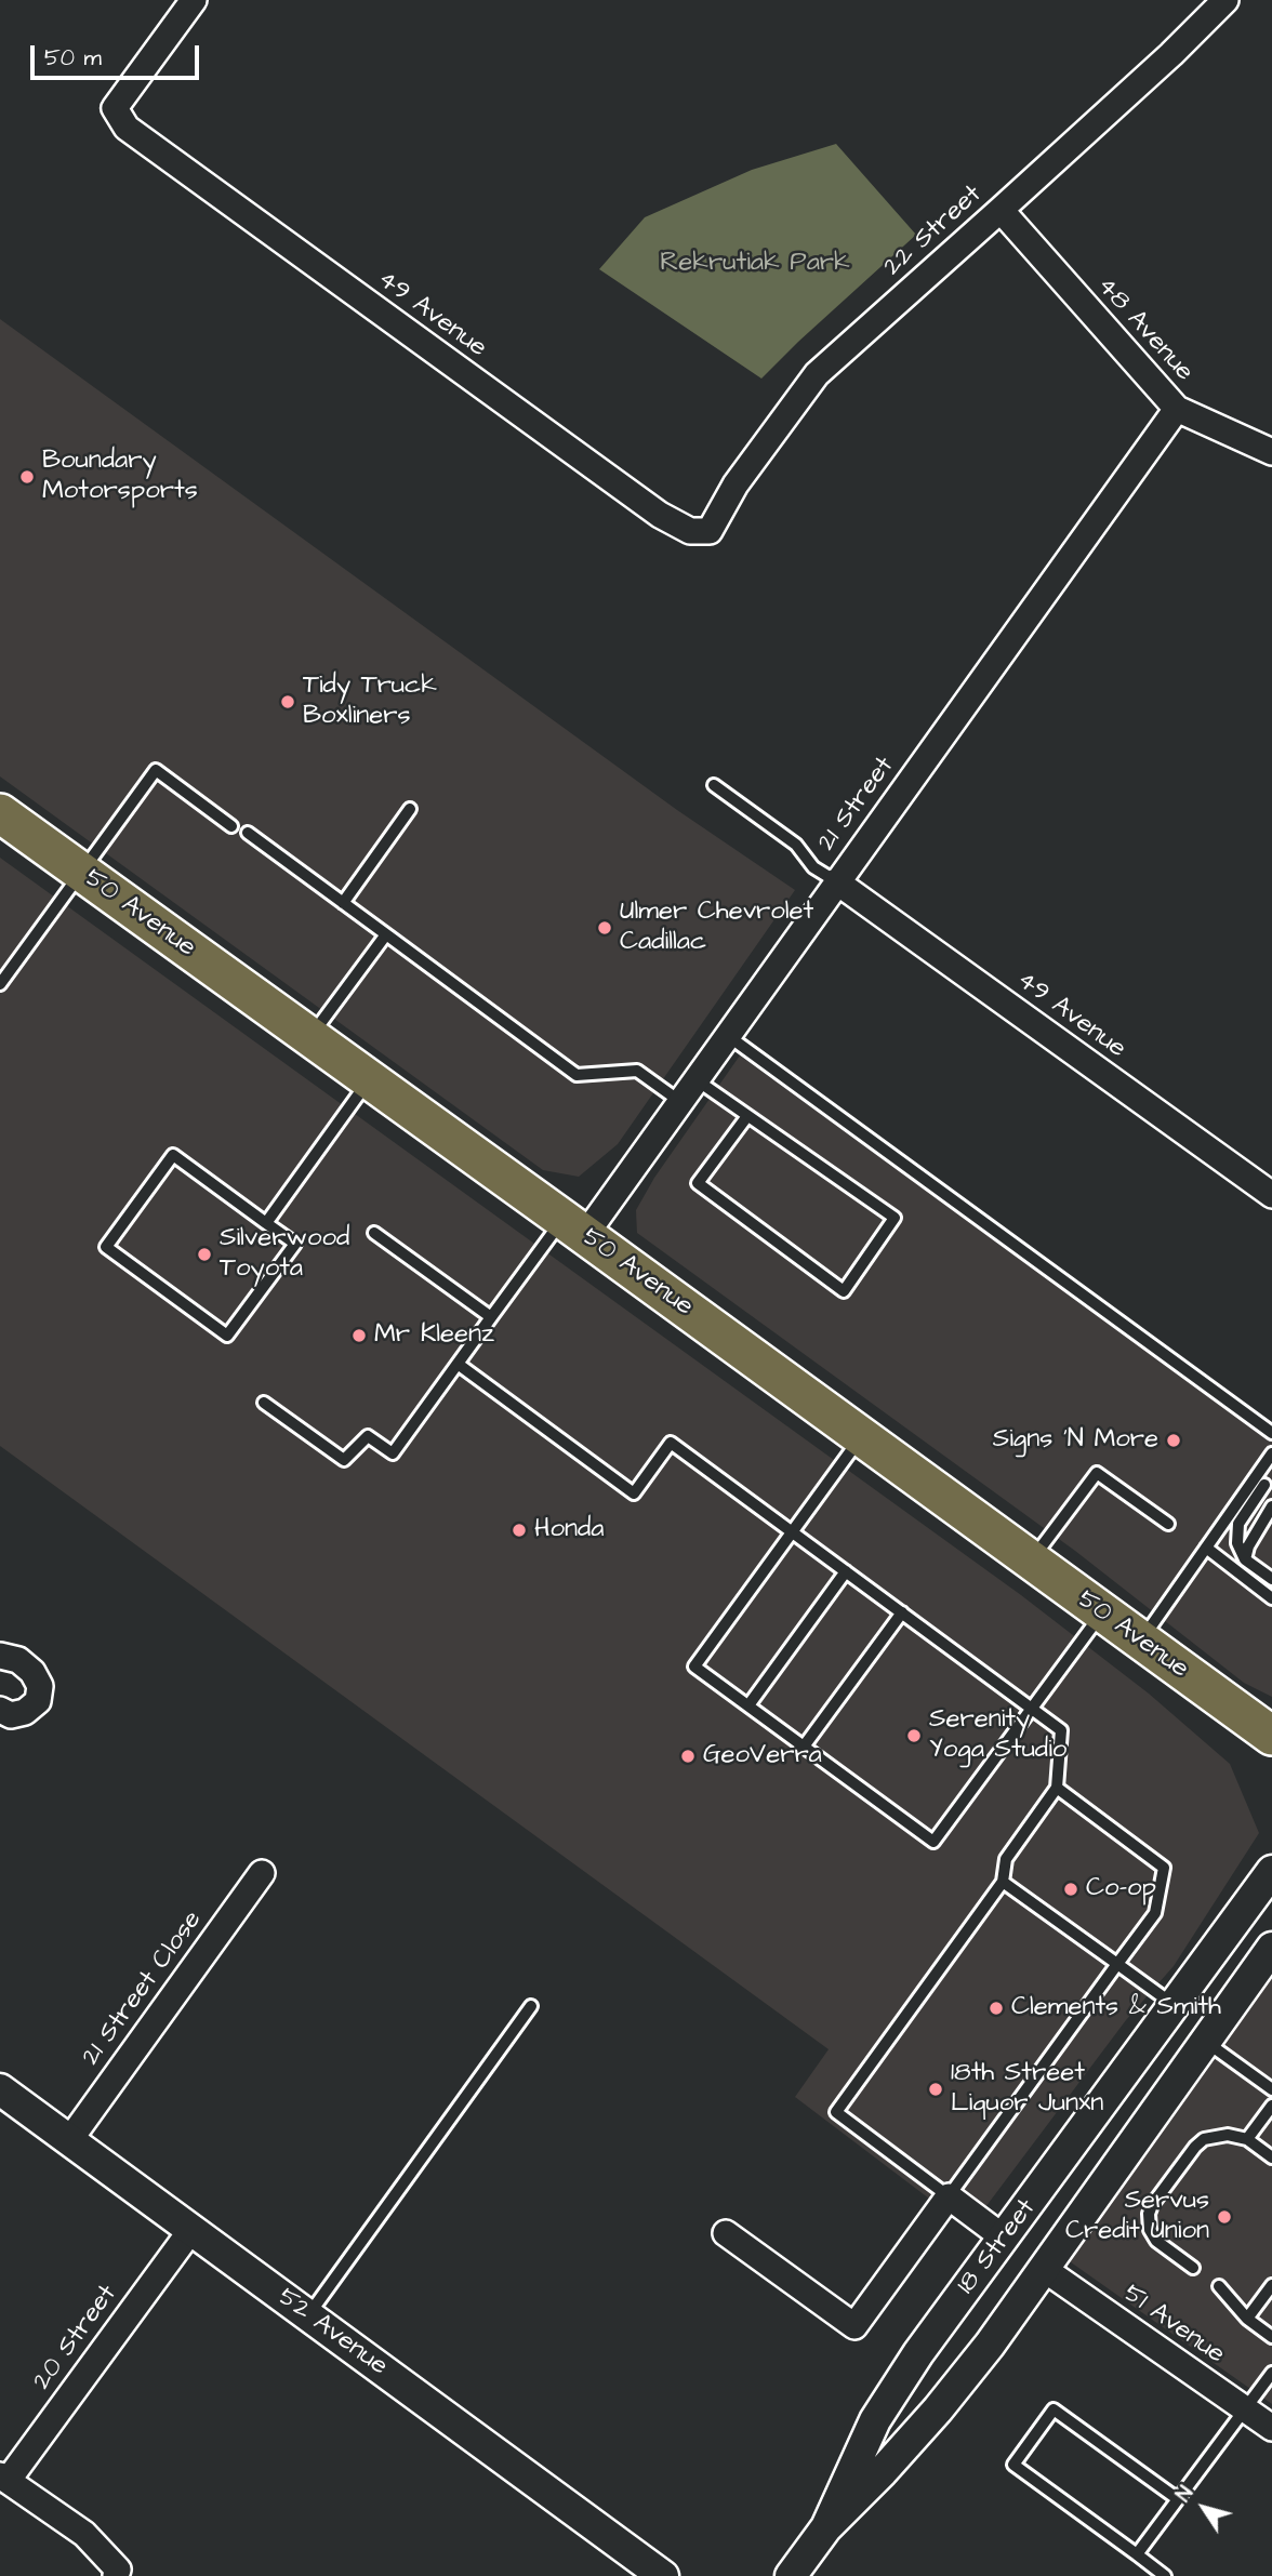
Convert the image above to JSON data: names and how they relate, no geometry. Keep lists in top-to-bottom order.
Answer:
{
  "streets": {
    "main road": ["50 Avenue"],
    "street": [
      "22 Street",
      "49 Avenue",
      "48 Avenue",
      "21 Street",
      "21 Street Close",
      "18 Street",
      "51 Avenue",
      "52 Avenue",
      "20 Street"
    ]
  },
  "crossings": [
    ["22 Street", "49 Avenue"],
    ["22 Street", "48 Avenue"],
    ["49 Avenue", "21 Street"],
    ["48 Avenue", "21 Street"],
    ["21 Street", "50 Avenue"],
    ["21 Street Close", "52 Avenue"],
    ["18 Street", "51 Avenue"],
    ["52 Avenue", "20 Street"]
  ],
  "parks": ["Rekrutiak Park"],
  "places": [
    "Boundary Motorsports",
    "Tidy Truck Boxliners",
    "Ulmer Chevrolet Cadillac",
    "Silverwood Toyota",
    "Mr Kleenz",
    "Signs 'N More",
    "Honda",
    "Serenity Yoga Studio",
    "GeoVerra",
    "Co-op",
    "Clements & Smith",
    "18th Street Liquor Junxn",
    "Servus Credit Union"
  ],
  "scale_bar": "50 m",
  "north": "top left"
}
